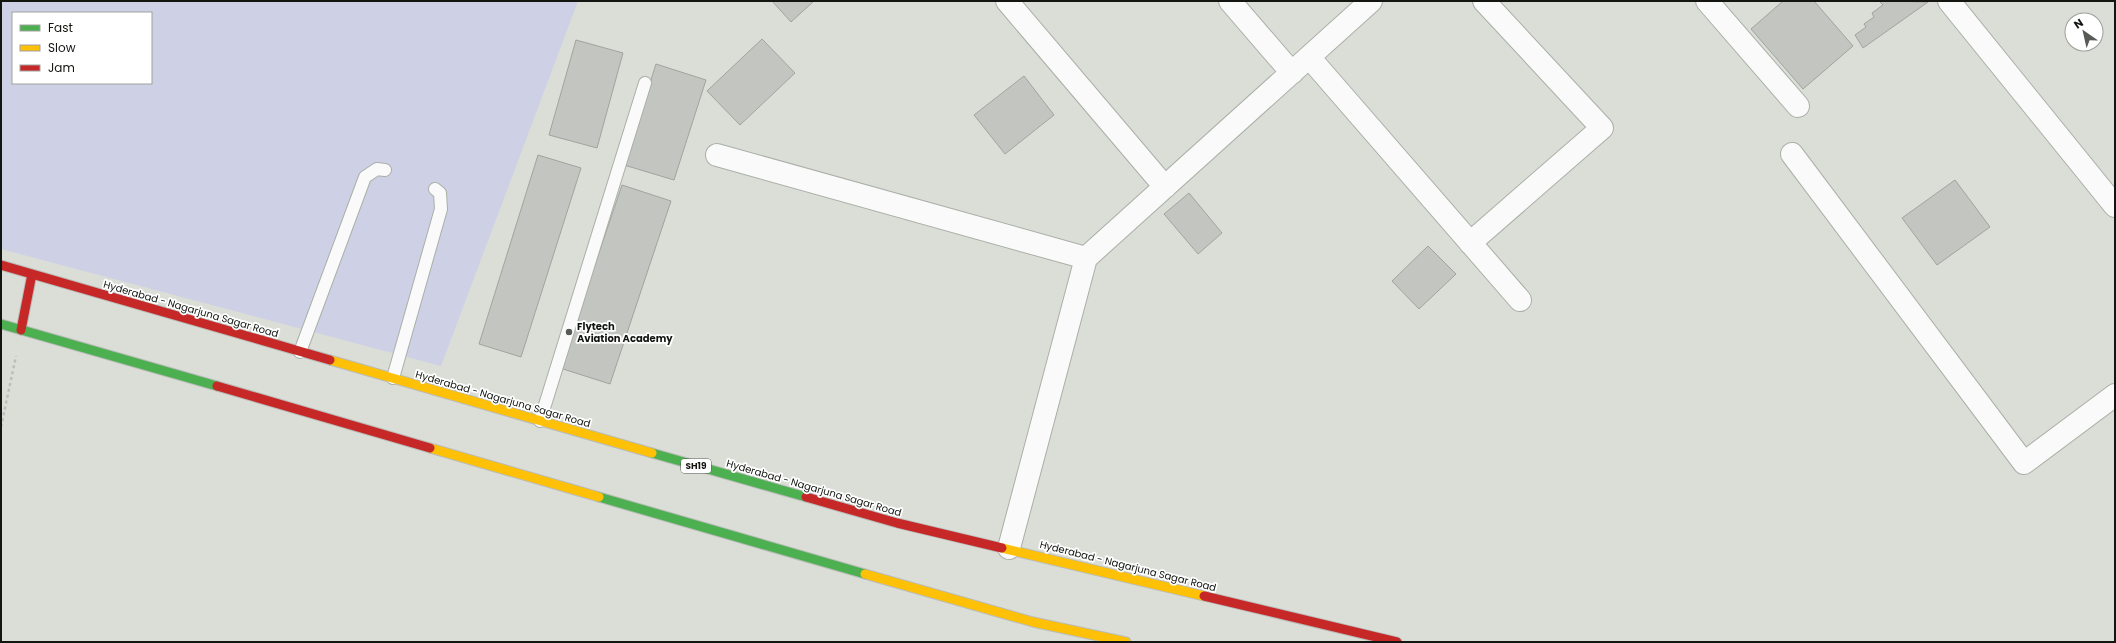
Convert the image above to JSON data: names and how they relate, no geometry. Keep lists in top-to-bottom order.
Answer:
{
  "streets": {
    "main road": ["Hyderabad - Nagarjuna Sagar Road", "SH19"]
  },
  "places": ["Flytech Aviation Academy"],
  "legend": ["Fast", "Slow", "Jam"],
  "north": "top left"
}
